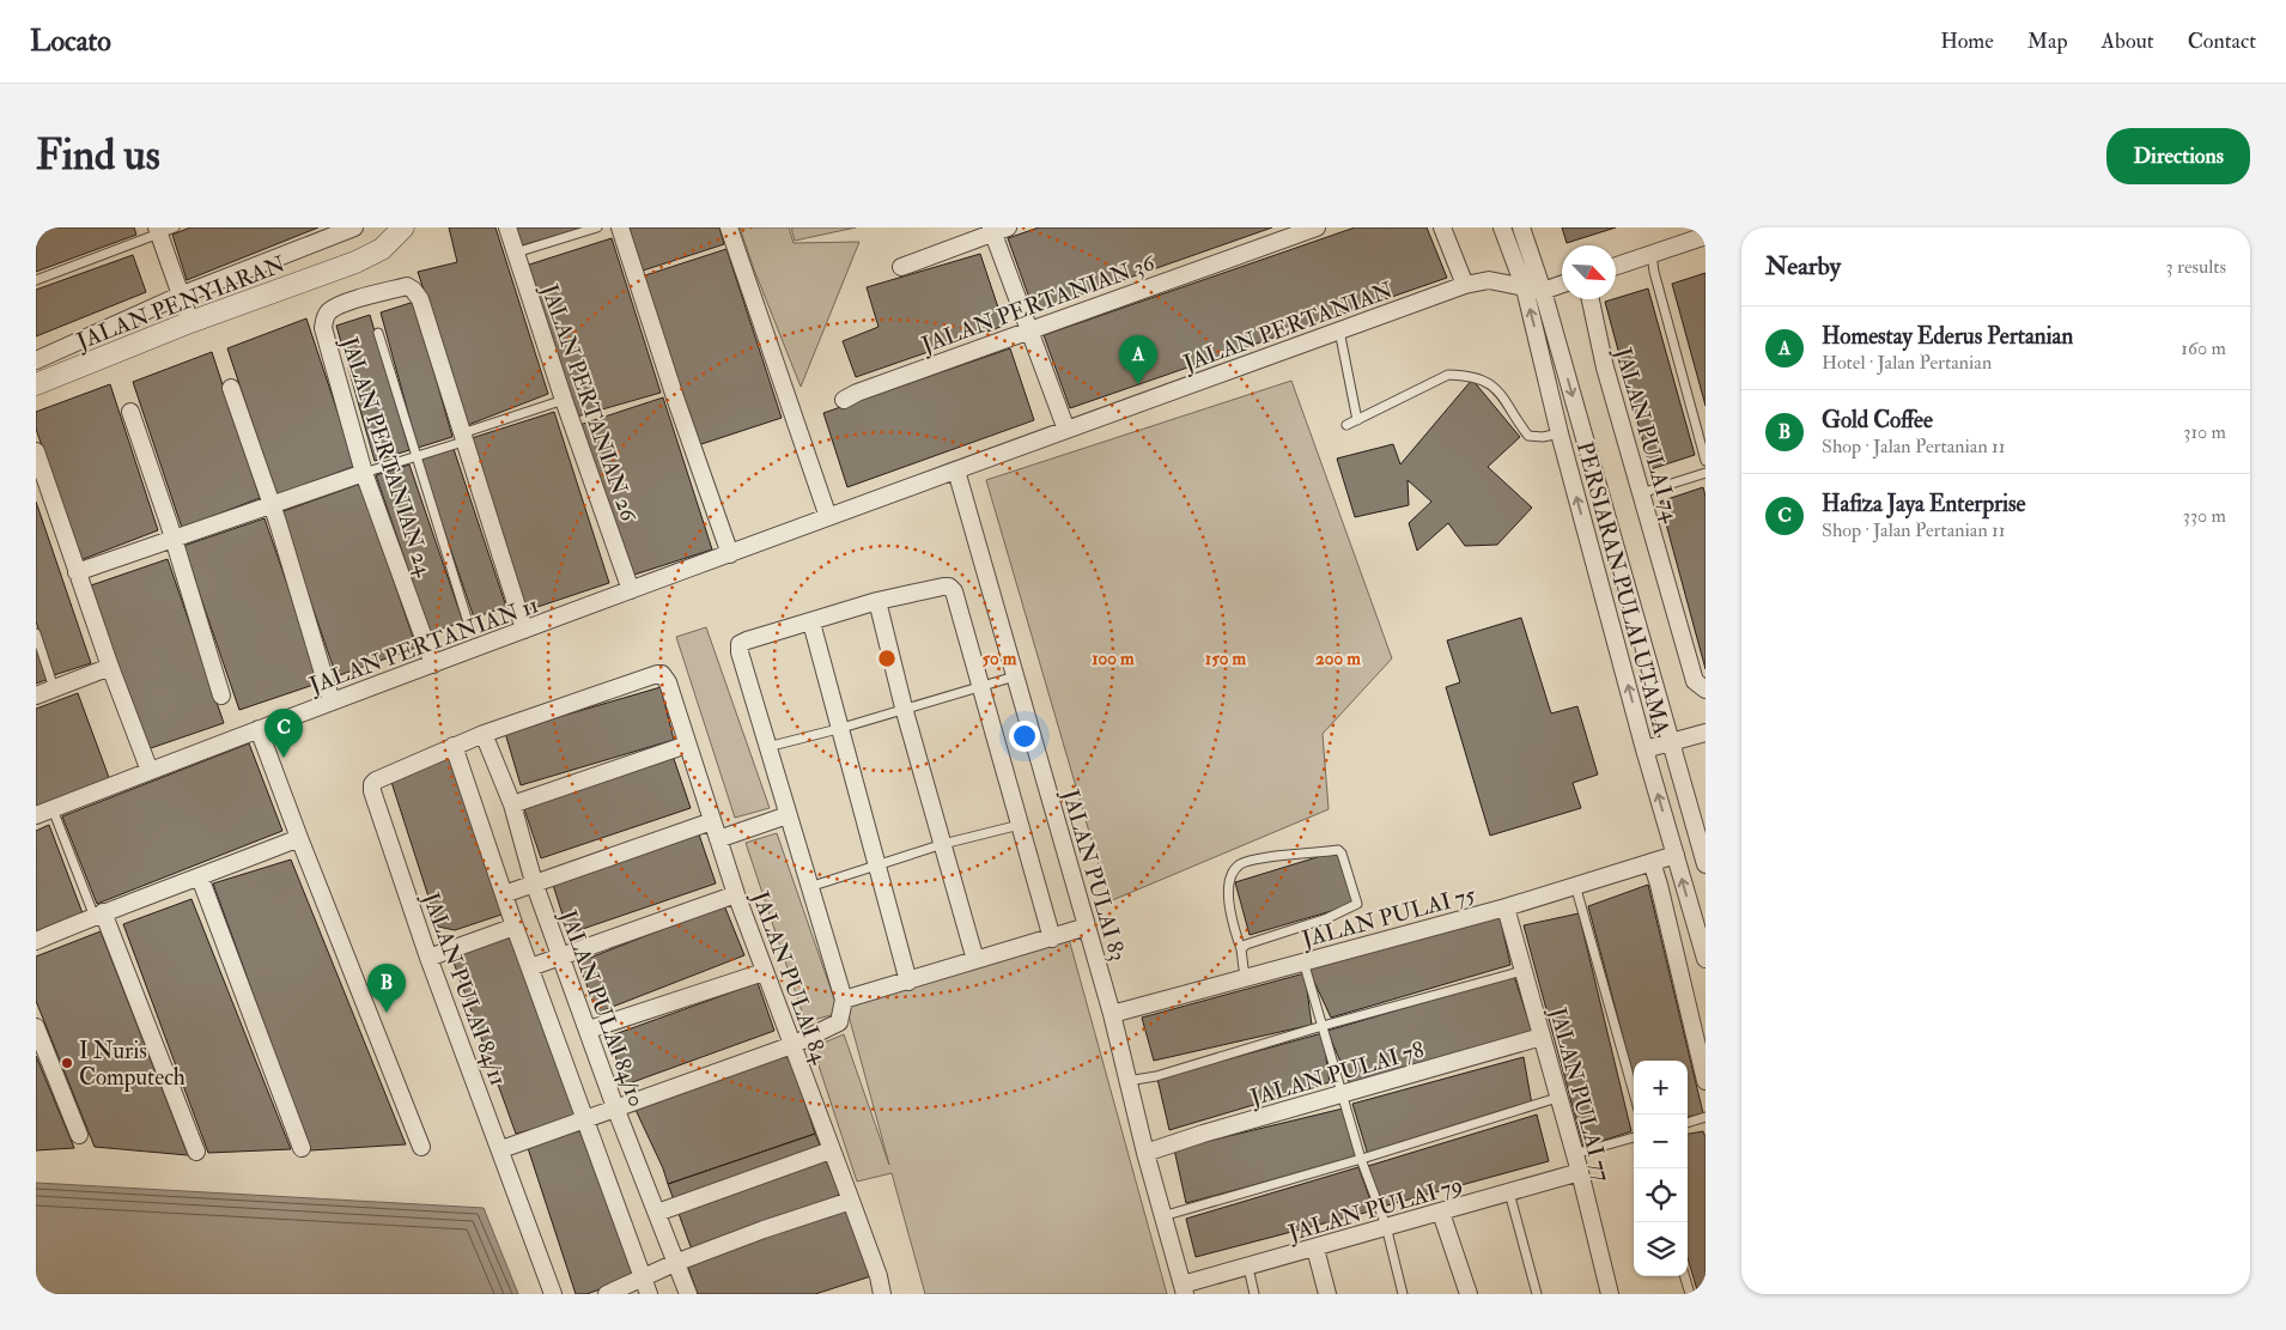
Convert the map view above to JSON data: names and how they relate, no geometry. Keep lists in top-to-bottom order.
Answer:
{
  "streets": {
    "street": [
      "JALAN PENYIARAN",
      "JALAN PERTANIAN 36",
      "JALAN PERTANIAN",
      "JALAN PERTANIAN 26",
      "JALAN PULAI 74",
      "JALAN PERTANIAN 24",
      "PERSIARAN PULAI UTAMA",
      "JALAN PERTANIAN 11",
      "JALAN PULAI 83",
      "JALAN PULAI 75",
      "JALAN PULAI 84",
      "JALAN PULAI 84/11",
      "JALAN PULAI 84/10",
      "JALAN PULAI 78",
      "JALAN PULAI 77",
      "JALAN PULAI 79"
    ]
  },
  "crossings": [
    ["JALAN PERTANIAN", "PERSIARAN PULAI UTAMA"],
    ["JALAN PERTANIAN", "JALAN PERTANIAN 11"],
    ["JALAN PERTANIAN", "JALAN PULAI 83"],
    ["JALAN PERTANIAN 26", "JALAN PERTANIAN 11"],
    ["JALAN PERTANIAN 24", "JALAN PERTANIAN 11"],
    ["PERSIARAN PULAI UTAMA", "JALAN PULAI 75"],
    ["JALAN PERTANIAN 11", "JALAN PULAI 83"],
    ["JALAN PULAI 83", "JALAN PULAI 75"],
    ["JALAN PULAI 83", "JALAN PULAI 78"],
    ["JALAN PULAI 83", "JALAN PULAI 79"],
    ["JALAN PULAI 75", "JALAN PULAI 77"],
    ["JALAN PULAI 84", "JALAN PULAI 84/11"],
    ["JALAN PULAI 84/11", "JALAN PULAI 84/10"],
    ["JALAN PULAI 78", "JALAN PULAI 77"],
    ["JALAN PULAI 77", "JALAN PULAI 79"]
  ],
  "places": ["I Nuris Computech"],
  "north": "bottom right",
  "page": {
    "header": "Locato",
    "nav": [
      "Home",
      "Map",
      "About",
      "Contact"
    ],
    "buttons": "Directions",
    "title": "Find us",
    "heading": ["Nearby", "3 results"],
    "list": [
      {
        "mark": "A",
        "name": "Homestay Ederus Pertanian",
        "note": "Hotel · Jalan Pertanian",
        "value": "160 m"
      },
      {
        "mark": "B",
        "name": "Gold Coffee",
        "note": "Shop · Jalan Pertanian 11",
        "value": "310 m"
      },
      {
        "mark": "C",
        "name": "Hafiza Jaya Enterprise",
        "note": "Shop · Jalan Pertanian 11",
        "value": "330 m"
      }
    ],
    "pins": ["A", "C", "B"],
    "map_buttons": ["+", "−"]
  },
  "rings": [
    "50 m",
    "100 m",
    "150 m",
    "200 m"
  ]
}
